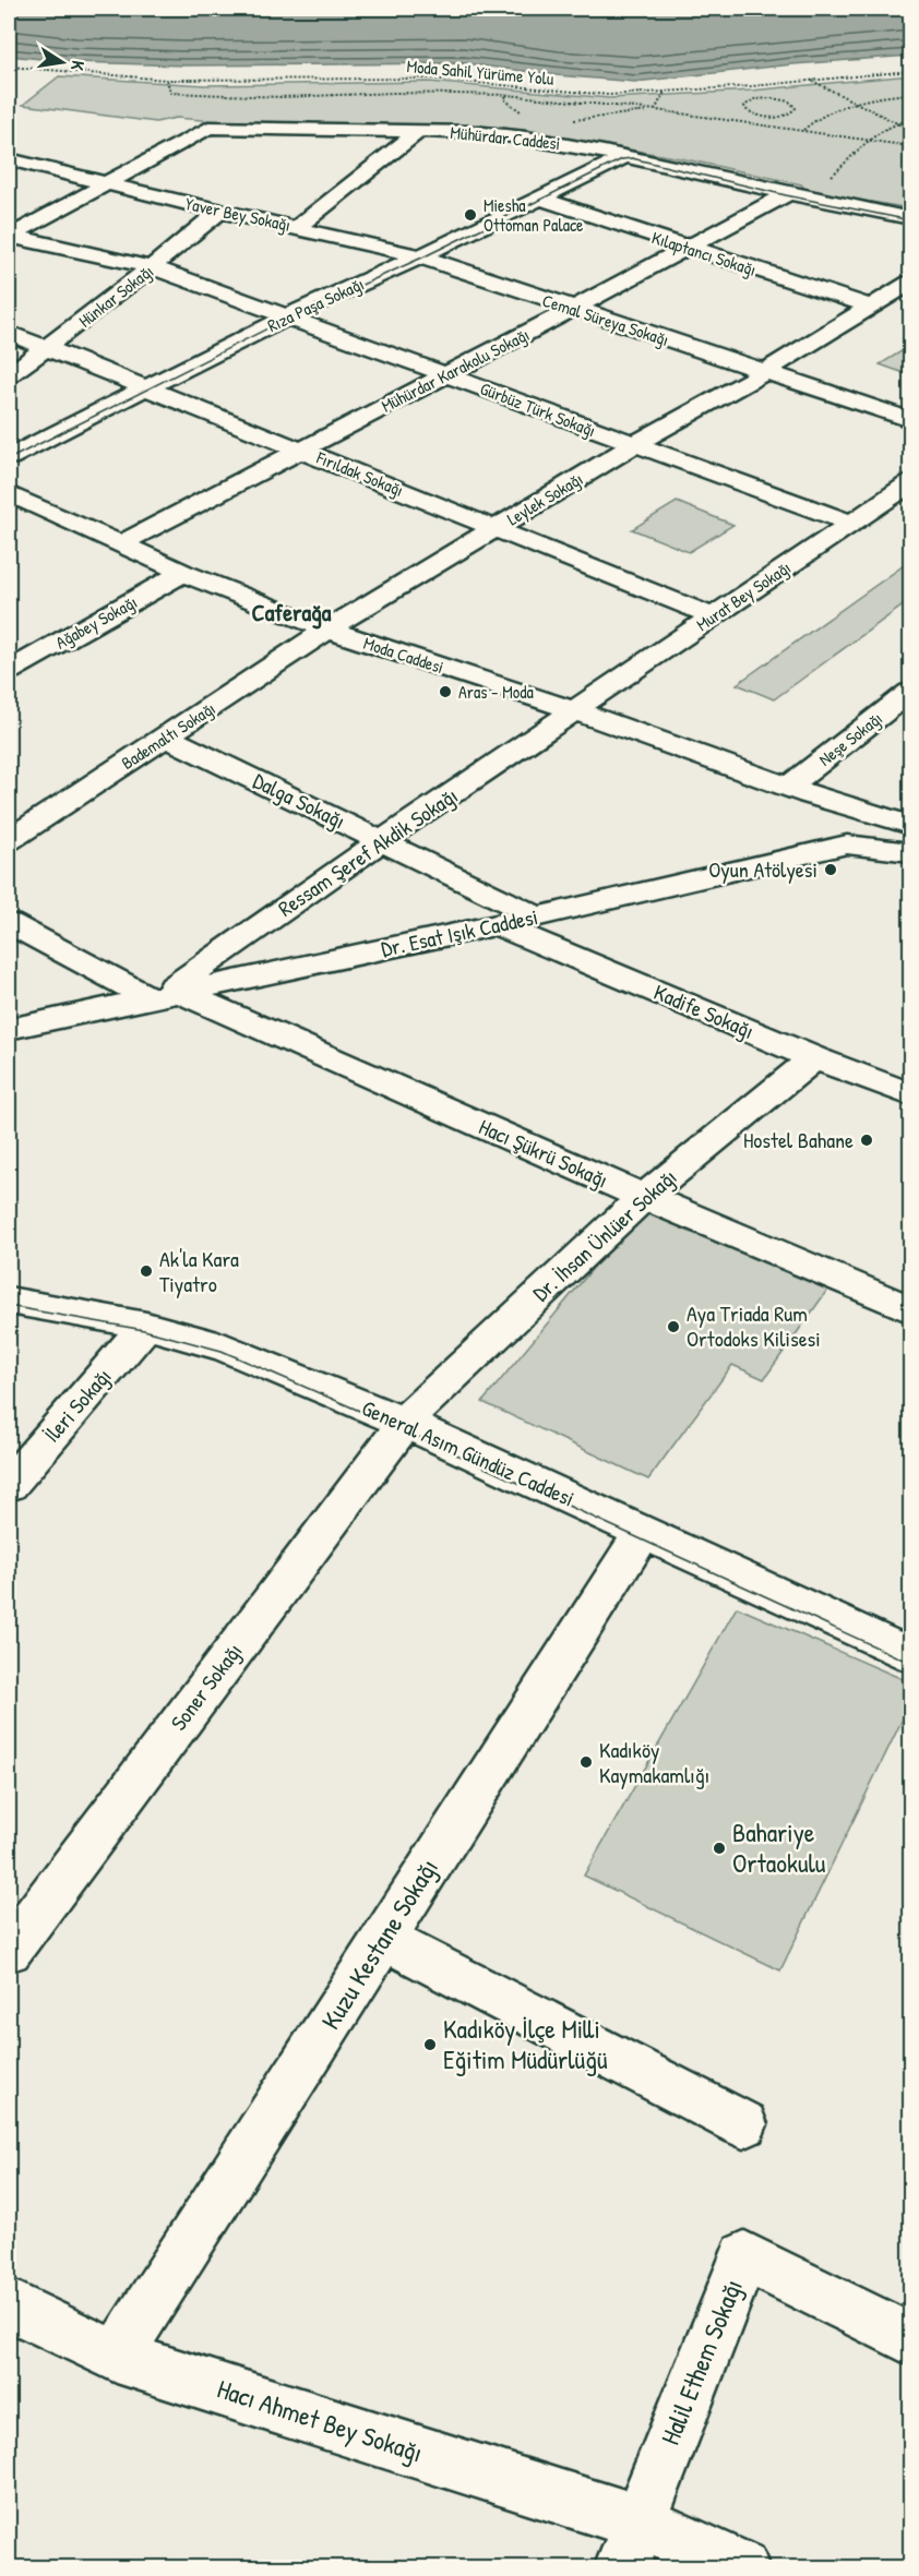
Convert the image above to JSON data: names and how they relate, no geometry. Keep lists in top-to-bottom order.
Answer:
{
  "streets": {
    "street": [
      "Mühürdar Caddesi",
      "Yaver Bey Sokağı",
      "Kılaptancı Sokağı",
      "Hünkar Sokağı",
      "Rıza Paşa Sokağı",
      "Cemal Süreya Sokağı",
      "Mühürdar Karakolu Sokağı",
      "Gürbüz Türk Sokağı",
      "Fırıldak Sokağı",
      "Leylek Sokağı",
      "Murat Bey Sokağı",
      "Ağabey Sokağı",
      "Moda Caddesi",
      "Bademaltı Sokağı",
      "Neşe Sokağı",
      "Dalga Sokağı",
      "Ressam Şeref Akdik Sokağı",
      "Dr. Esat Işık Caddesi",
      "Kadife Sokağı",
      "Hacı Şükrü Sokağı",
      "Dr. İhsan Ünlüer Sokağı",
      "İleri Sokağı",
      "General Asım Gündüz Caddesi",
      "Soner Sokağı",
      "Kuzu Kestane Sokağı",
      "Halil Ethem Sokağı",
      "Hacı Ahmet Bey Sokağı"
    ],
    "path": ["Moda Sahil Yürüme Yolu"]
  },
  "crossings": [
    ["Mühürdar Caddesi", "Yaver Bey Sokağı"],
    ["Mühürdar Caddesi", "Rıza Paşa Sokağı"],
    ["Mühürdar Caddesi", "Mühürdar Karakolu Sokağı"],
    ["Mühürdar Caddesi", "Gürbüz Türk Sokağı"],
    ["Yaver Bey Sokağı", "Hünkar Sokağı"],
    ["Yaver Bey Sokağı", "Cemal Süreya Sokağı"],
    ["Kılaptancı Sokağı", "Rıza Paşa Sokağı"],
    ["Kılaptancı Sokağı", "Mühürdar Karakolu Sokağı"],
    ["Kılaptancı Sokağı", "Leylek Sokağı"],
    ["Hünkar Sokağı", "Gürbüz Türk Sokağı"],
    ["Hünkar Sokağı", "Fırıldak Sokağı"],
    ["Rıza Paşa Sokağı", "Cemal Süreya Sokağı"],
    ["Rıza Paşa Sokağı", "Gürbüz Türk Sokağı"],
    ["Rıza Paşa Sokağı", "Fırıldak Sokağı"],
    ["Cemal Süreya Sokağı", "Mühürdar Karakolu Sokağı"],
    ["Cemal Süreya Sokağı", "Leylek Sokağı"],
    ["Mühürdar Karakolu Sokağı", "Gürbüz Türk Sokağı"],
    ["Mühürdar Karakolu Sokağı", "Fırıldak Sokağı"],
    ["Mühürdar Karakolu Sokağı", "Moda Caddesi"],
    ["Gürbüz Türk Sokağı", "Leylek Sokağı"],
    ["Gürbüz Türk Sokağı", "Murat Bey Sokağı"],
    ["Fırıldak Sokağı", "Leylek Sokağı"],
    ["Fırıldak Sokağı", "Murat Bey Sokağı"],
    ["Leylek Sokağı", "Moda Caddesi"],
    ["Leylek Sokağı", "Bademaltı Sokağı"],
    ["Murat Bey Sokağı", "Moda Caddesi"],
    ["Murat Bey Sokağı", "Ressam Şeref Akdik Sokağı"],
    ["Ağabey Sokağı", "Moda Caddesi"],
    ["Moda Caddesi", "Bademaltı Sokağı"],
    ["Moda Caddesi", "Neşe Sokağı"],
    ["Moda Caddesi", "Ressam Şeref Akdik Sokağı"],
    ["Bademaltı Sokağı", "Dalga Sokağı"],
    ["Dalga Sokağı", "Ressam Şeref Akdik Sokağı"],
    ["Dalga Sokağı", "Dr. Esat Işık Caddesi"],
    ["Ressam Şeref Akdik Sokağı", "Dr. Esat Işık Caddesi"],
    ["Ressam Şeref Akdik Sokağı", "Hacı Şükrü Sokağı"],
    ["Dr. Esat Işık Caddesi", "Kadife Sokağı"],
    ["Dr. Esat Işık Caddesi", "Hacı Şükrü Sokağı"],
    ["Kadife Sokağı", "Dr. İhsan Ünlüer Sokağı"],
    ["Hacı Şükrü Sokağı", "Dr. İhsan Ünlüer Sokağı"],
    ["Dr. İhsan Ünlüer Sokağı", "General Asım Gündüz Caddesi"],
    ["Dr. İhsan Ünlüer Sokağı", "Soner Sokağı"],
    ["İleri Sokağı", "General Asım Gündüz Caddesi"],
    ["General Asım Gündüz Caddesi", "Soner Sokağı"],
    ["General Asım Gündüz Caddesi", "Kuzu Kestane Sokağı"],
    ["Kuzu Kestane Sokağı", "Hacı Ahmet Bey Sokağı"],
    ["Halil Ethem Sokağı", "Hacı Ahmet Bey Sokağı"]
  ],
  "districts": ["Caferağa"],
  "places": [
    "Miesha Ottoman Palace",
    "Aras - Moda",
    "Oyun Atölyesi",
    "Hostel Bahane",
    "Ak'la Kara Tiyatro",
    "Aya Triada Rum Ortodoks Kilisesi",
    "Kadıköy Kaymakamlığı",
    "Bahariye Ortaokulu",
    "Kadıköy İlçe Milli Eğitim Müdürlüğü"
  ],
  "north": "right"
}
